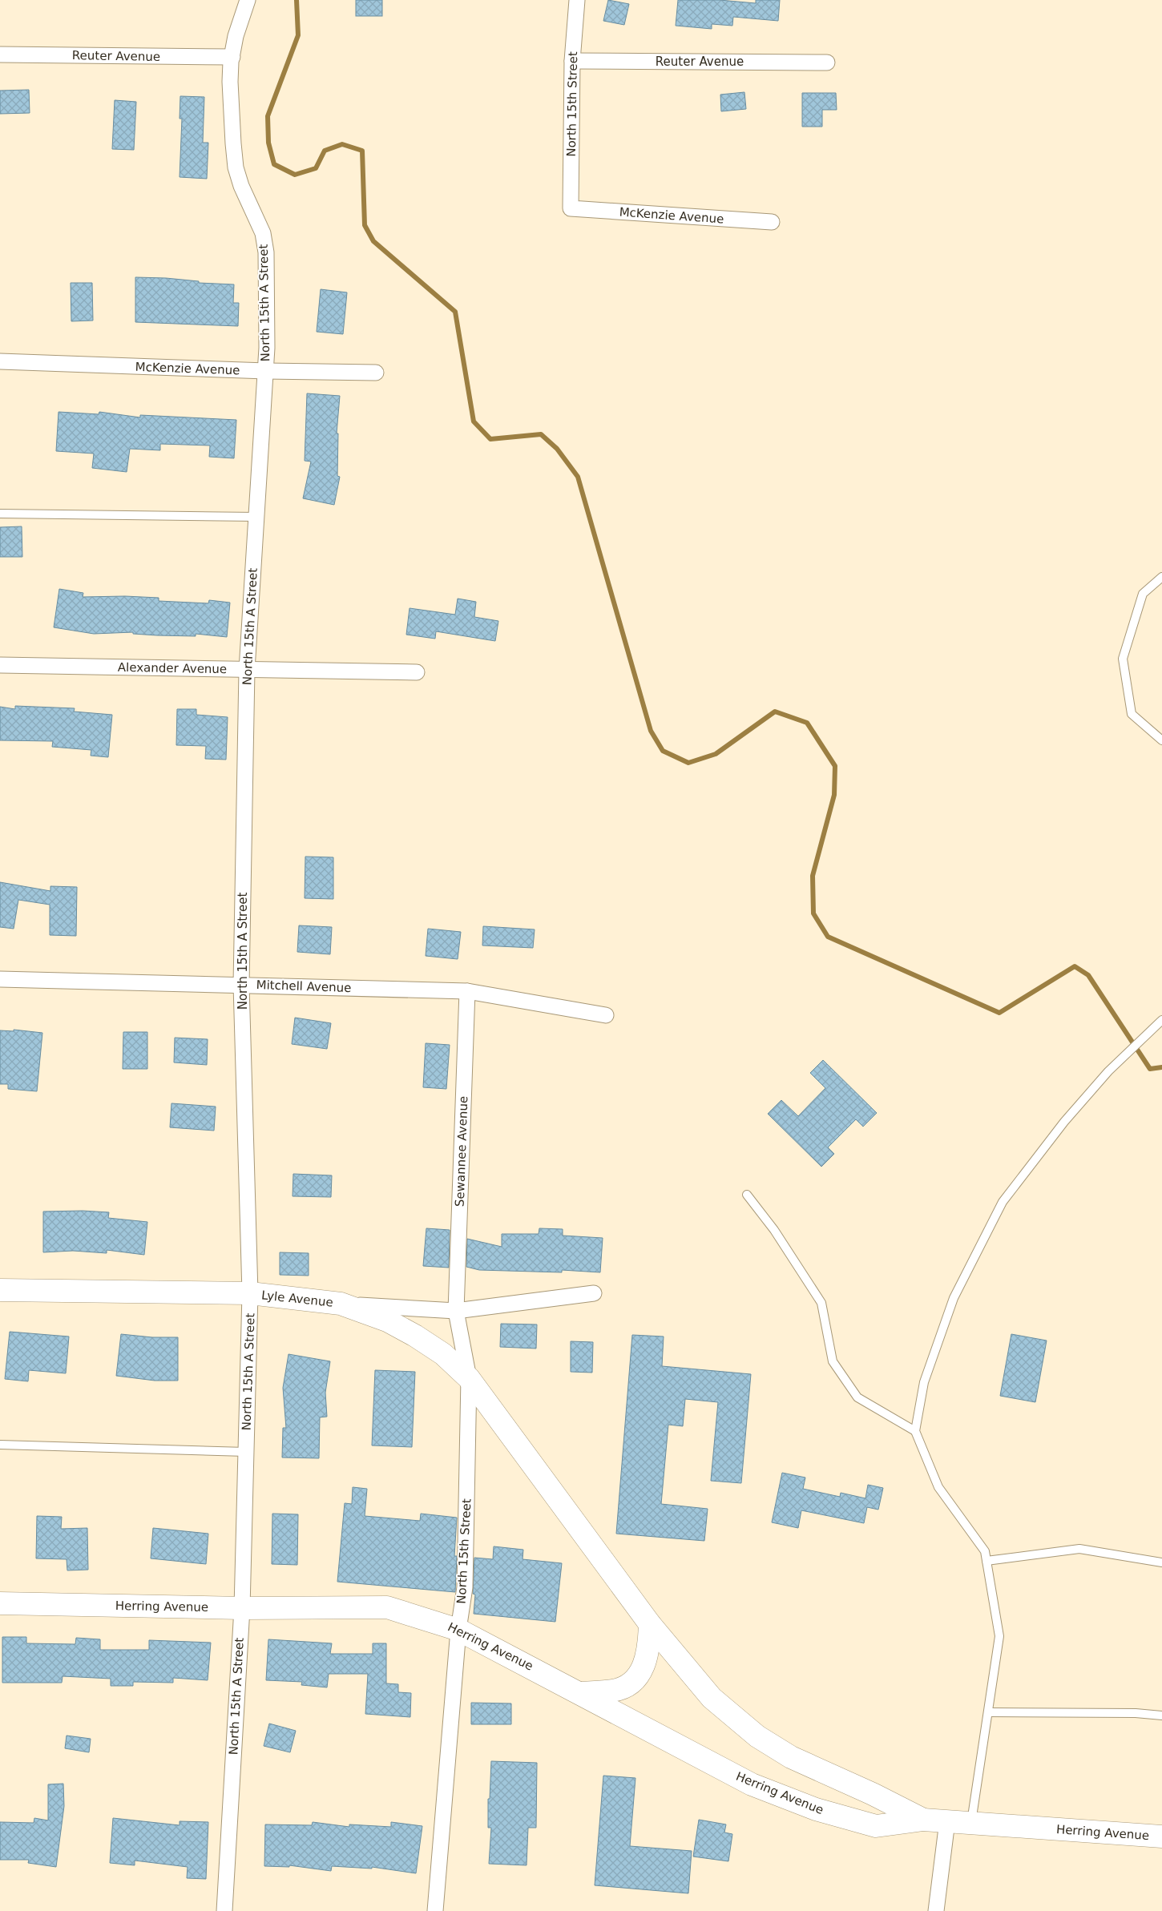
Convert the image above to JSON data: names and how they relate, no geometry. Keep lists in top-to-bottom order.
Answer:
{
  "streets": {
    "main road": ["Lyle Avenue", "Herring Avenue"],
    "street": [
      "Reuter Avenue",
      "North 15th Street",
      "McKenzie Avenue",
      "North 15th A Street",
      "Alexander Avenue",
      "Mitchell Avenue",
      "Sewannee Avenue"
    ]
  },
  "crossings": [
    ["Reuter Avenue", "North 15th Street"],
    ["Reuter Avenue", "North 15th A Street"],
    ["North 15th Street", "McKenzie Avenue"],
    ["North 15th Street", "Sewannee Avenue"],
    ["North 15th Street", "Lyle Avenue"],
    ["North 15th Street", "Herring Avenue"],
    ["McKenzie Avenue", "North 15th A Street"],
    ["North 15th A Street", "Alexander Avenue"],
    ["North 15th A Street", "Mitchell Avenue"],
    ["North 15th A Street", "Lyle Avenue"],
    ["North 15th A Street", "Herring Avenue"],
    ["Mitchell Avenue", "Sewannee Avenue"],
    ["Sewannee Avenue", "Lyle Avenue"],
    ["Lyle Avenue", "Herring Avenue"]
  ]
}
